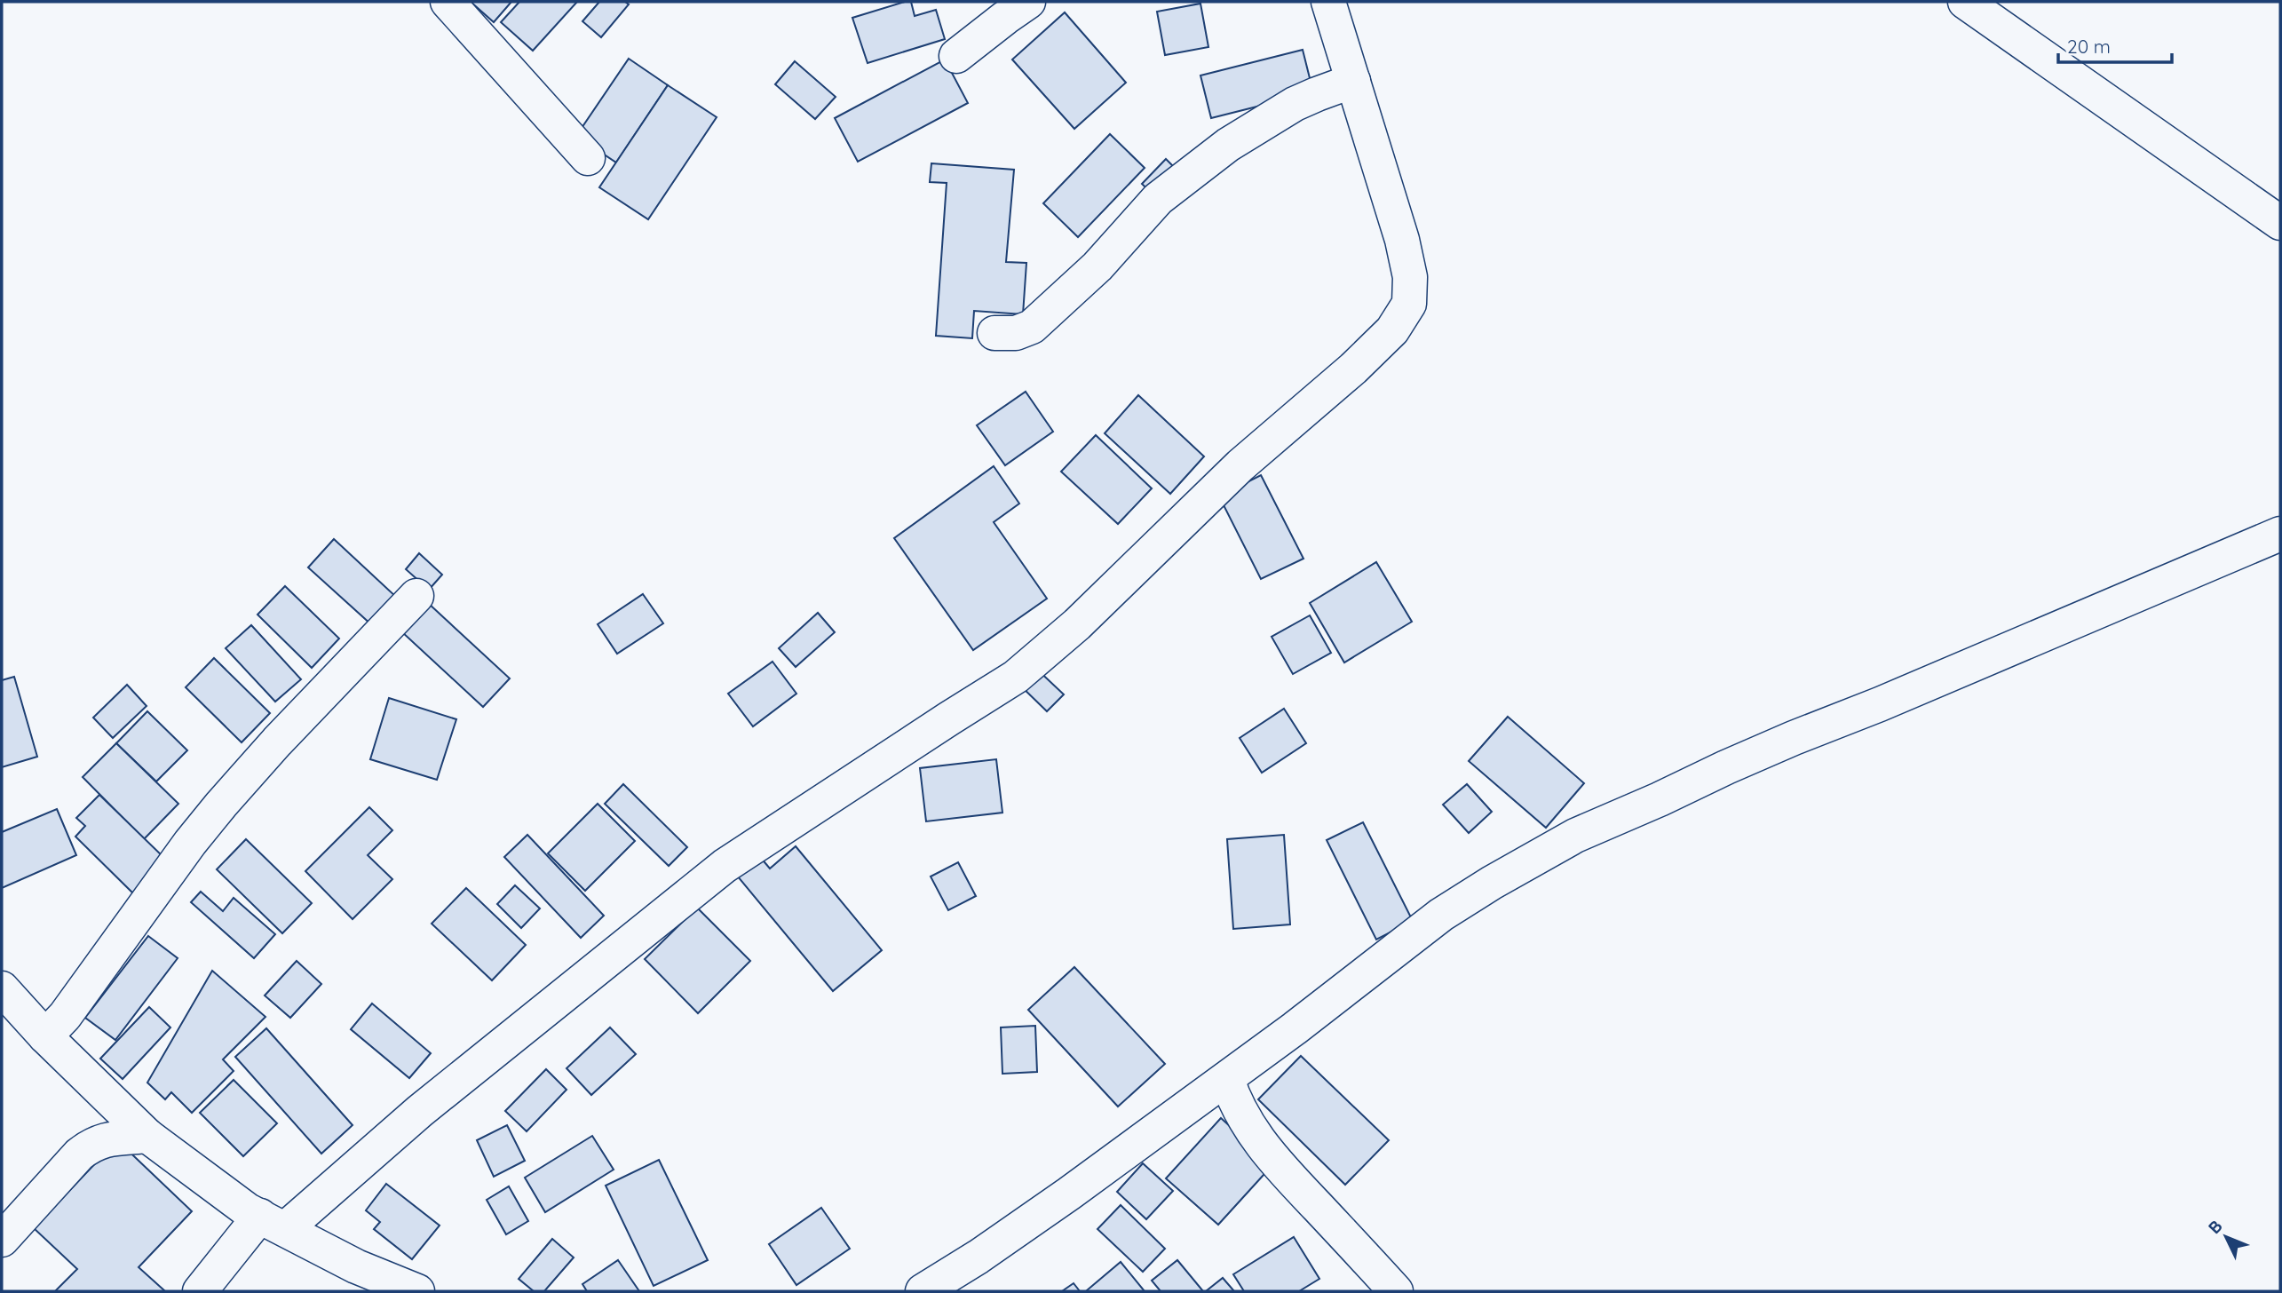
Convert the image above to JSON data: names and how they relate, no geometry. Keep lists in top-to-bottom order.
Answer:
{
  "scale_bar": "20 m",
  "north": "top left"
}
